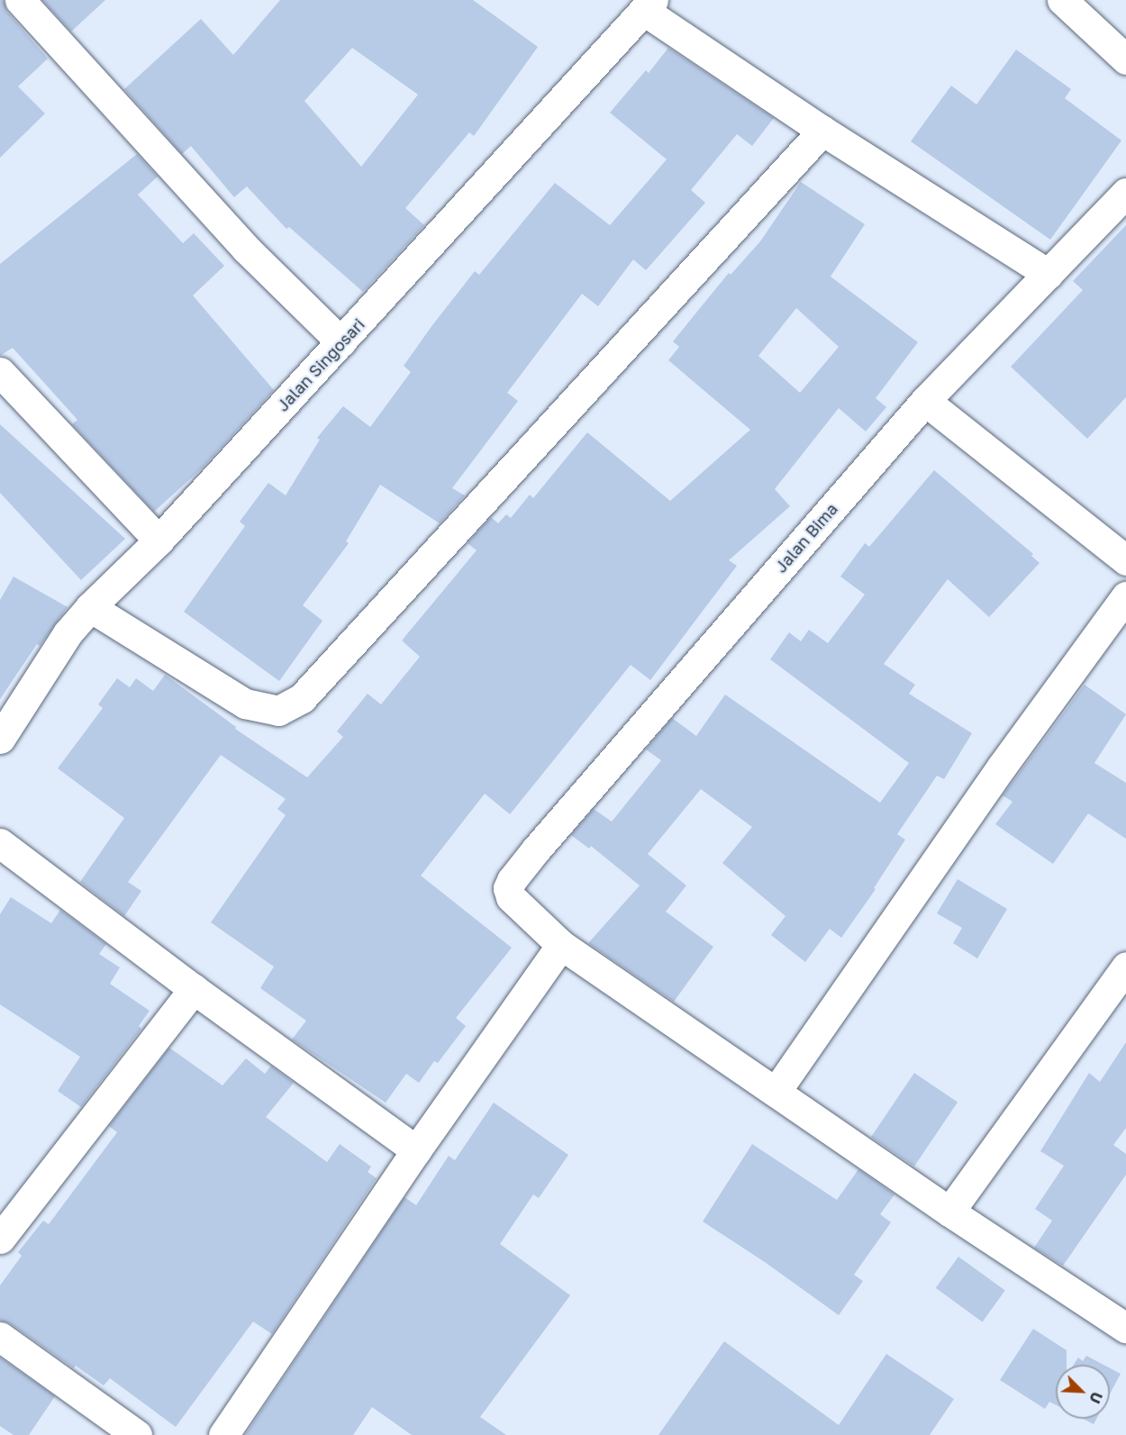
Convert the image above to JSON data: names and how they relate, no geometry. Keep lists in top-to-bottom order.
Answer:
{
  "streets": {
    "street": ["Jalan Singosari", "Jalan Bima"]
  },
  "north": "bottom right"
}
